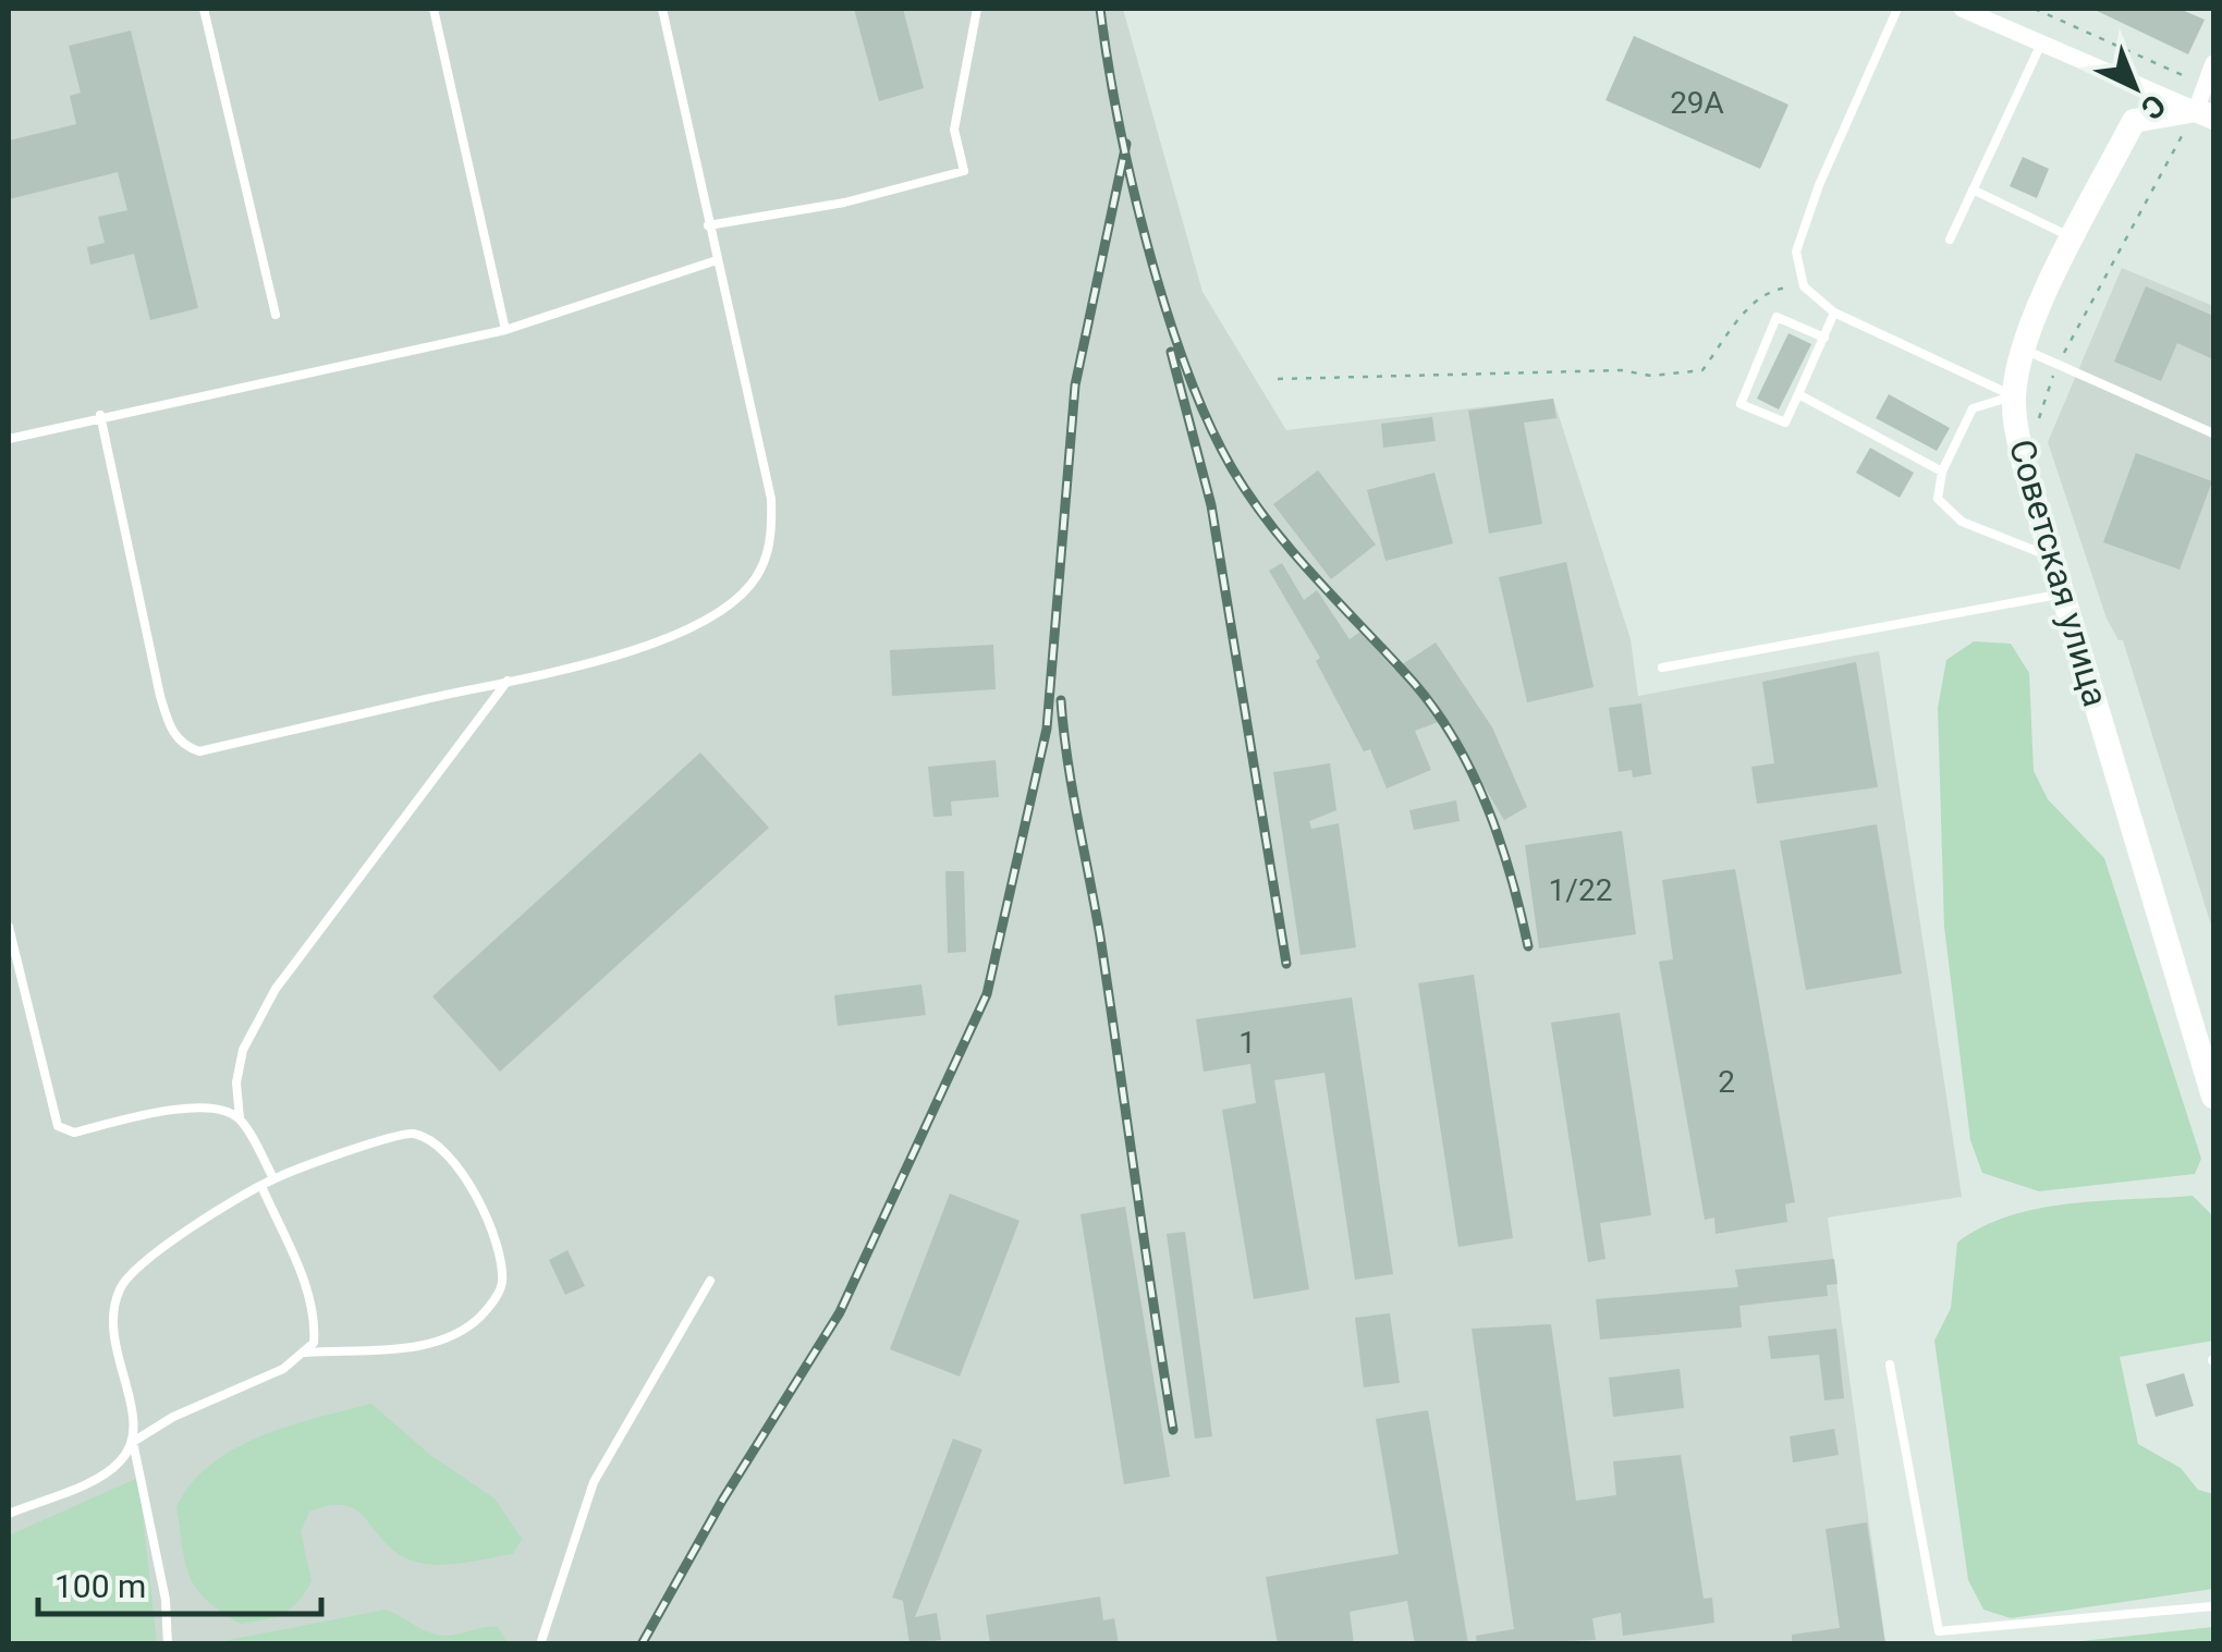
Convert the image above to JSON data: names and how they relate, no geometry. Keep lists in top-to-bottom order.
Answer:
{
  "streets": {
    "street": ["Советская улица"]
  },
  "house_numbers": [
    "29А",
    "1/22",
    "1",
    "2"
  ],
  "scale_bar": "100 m",
  "north": "bottom right"
}
